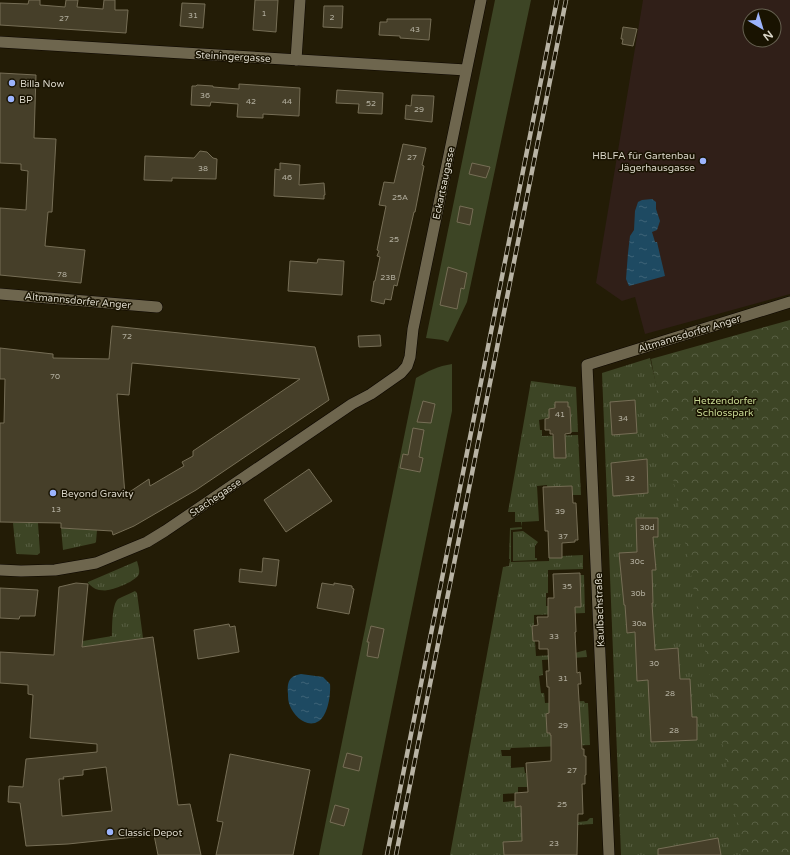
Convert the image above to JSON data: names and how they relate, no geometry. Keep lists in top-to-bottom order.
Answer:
{
  "streets": {
    "street": [
      "Steiningergasse",
      "Eckartsaugasse",
      "Altmannsdorfer Anger",
      "Stachegasse",
      "Kaulbachstraße"
    ]
  },
  "crossings": [
    ["Steiningergasse", "Eckartsaugasse"],
    ["Eckartsaugasse", "Stachegasse"],
    ["Altmannsdorfer Anger", "Kaulbachstraße"]
  ],
  "parks": ["Hetzendorfer Schlosspark"],
  "places": [
    "Billa Now",
    "BP",
    "HBLFA für Gartenbau Jägerhausgasse",
    "Beyond Gravity",
    "Classic Depot"
  ],
  "house_numbers": [
    "1",
    "31",
    "2",
    "27",
    "43",
    "36",
    "42",
    "44",
    "52",
    "29",
    "27",
    "38",
    "46",
    "25A",
    "25",
    "78",
    "23B",
    "72",
    "70",
    "41",
    "34",
    "32",
    "13",
    "39",
    "30d",
    "37",
    "30c",
    "35",
    "30b",
    "30a",
    "33",
    "30",
    "31",
    "28",
    "29",
    "28",
    "27",
    "25",
    "23"
  ],
  "north": "bottom right"
}
